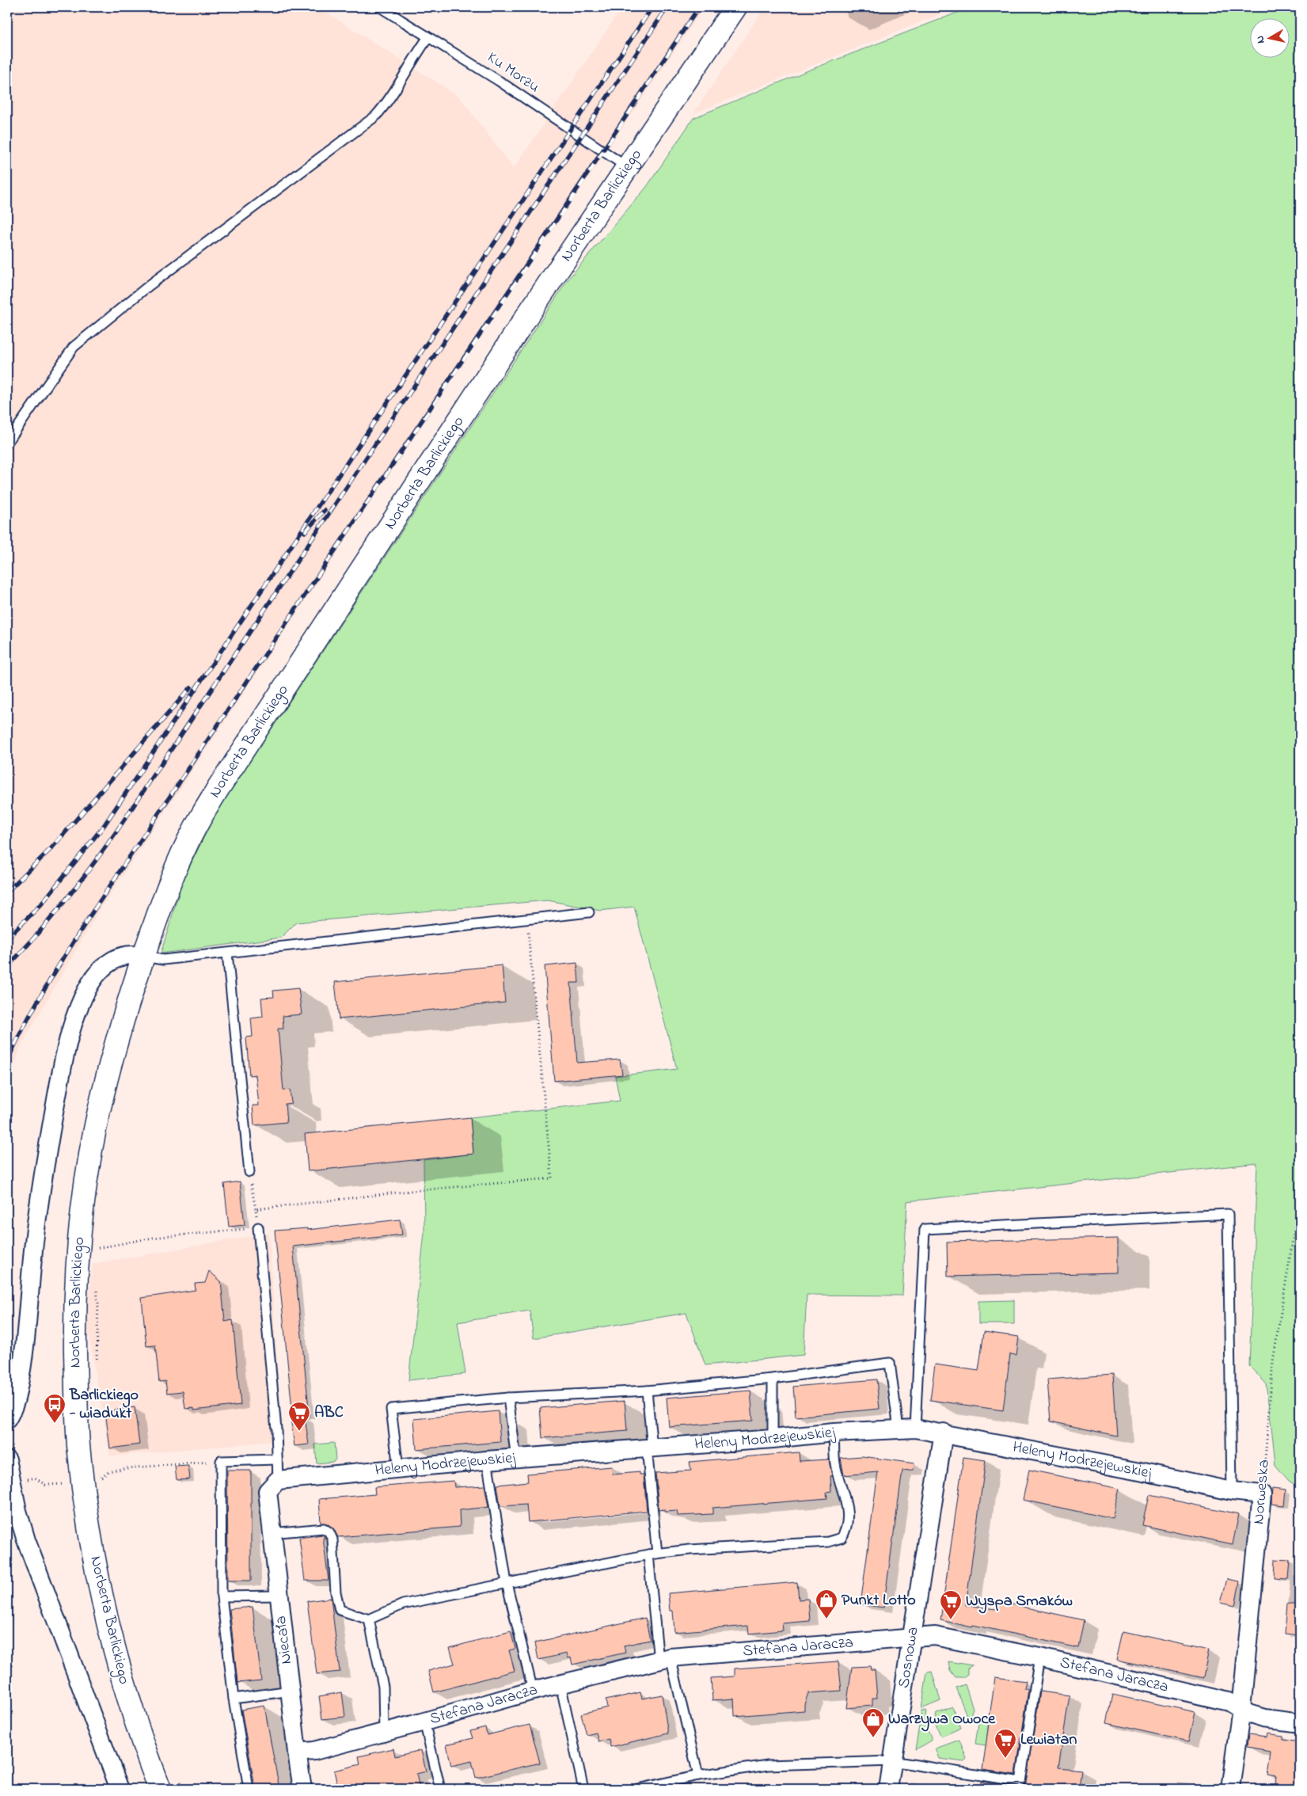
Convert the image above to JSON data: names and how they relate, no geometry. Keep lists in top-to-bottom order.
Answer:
{
  "streets": {
    "street": [
      "Norberta Barlickiego",
      "Heleny Modrzejewskiej",
      "Norweska",
      "Niecała",
      "Stefana Jaracza",
      "Sosnowa"
    ],
    "lane": ["Ku Morzu"]
  },
  "crossings": [
    ["Ku Morzu", "Norberta Barlickiego"],
    ["Heleny Modrzejewskiej", "Norweska"],
    ["Heleny Modrzejewskiej", "Niecała"],
    ["Heleny Modrzejewskiej", "Sosnowa"],
    ["Norweska", "Stefana Jaracza"],
    ["Niecała", "Stefana Jaracza"],
    ["Stefana Jaracza", "Sosnowa"]
  ],
  "places": {
    "bus stop": ["Barlickiego - wiadukt"],
    "supermarket": ["ABC", "Wyspa Smaków", "Lewiatan"],
    "shop": ["Punkt Lotto", "Warzywa Owoce"]
  },
  "north": "left"
}
